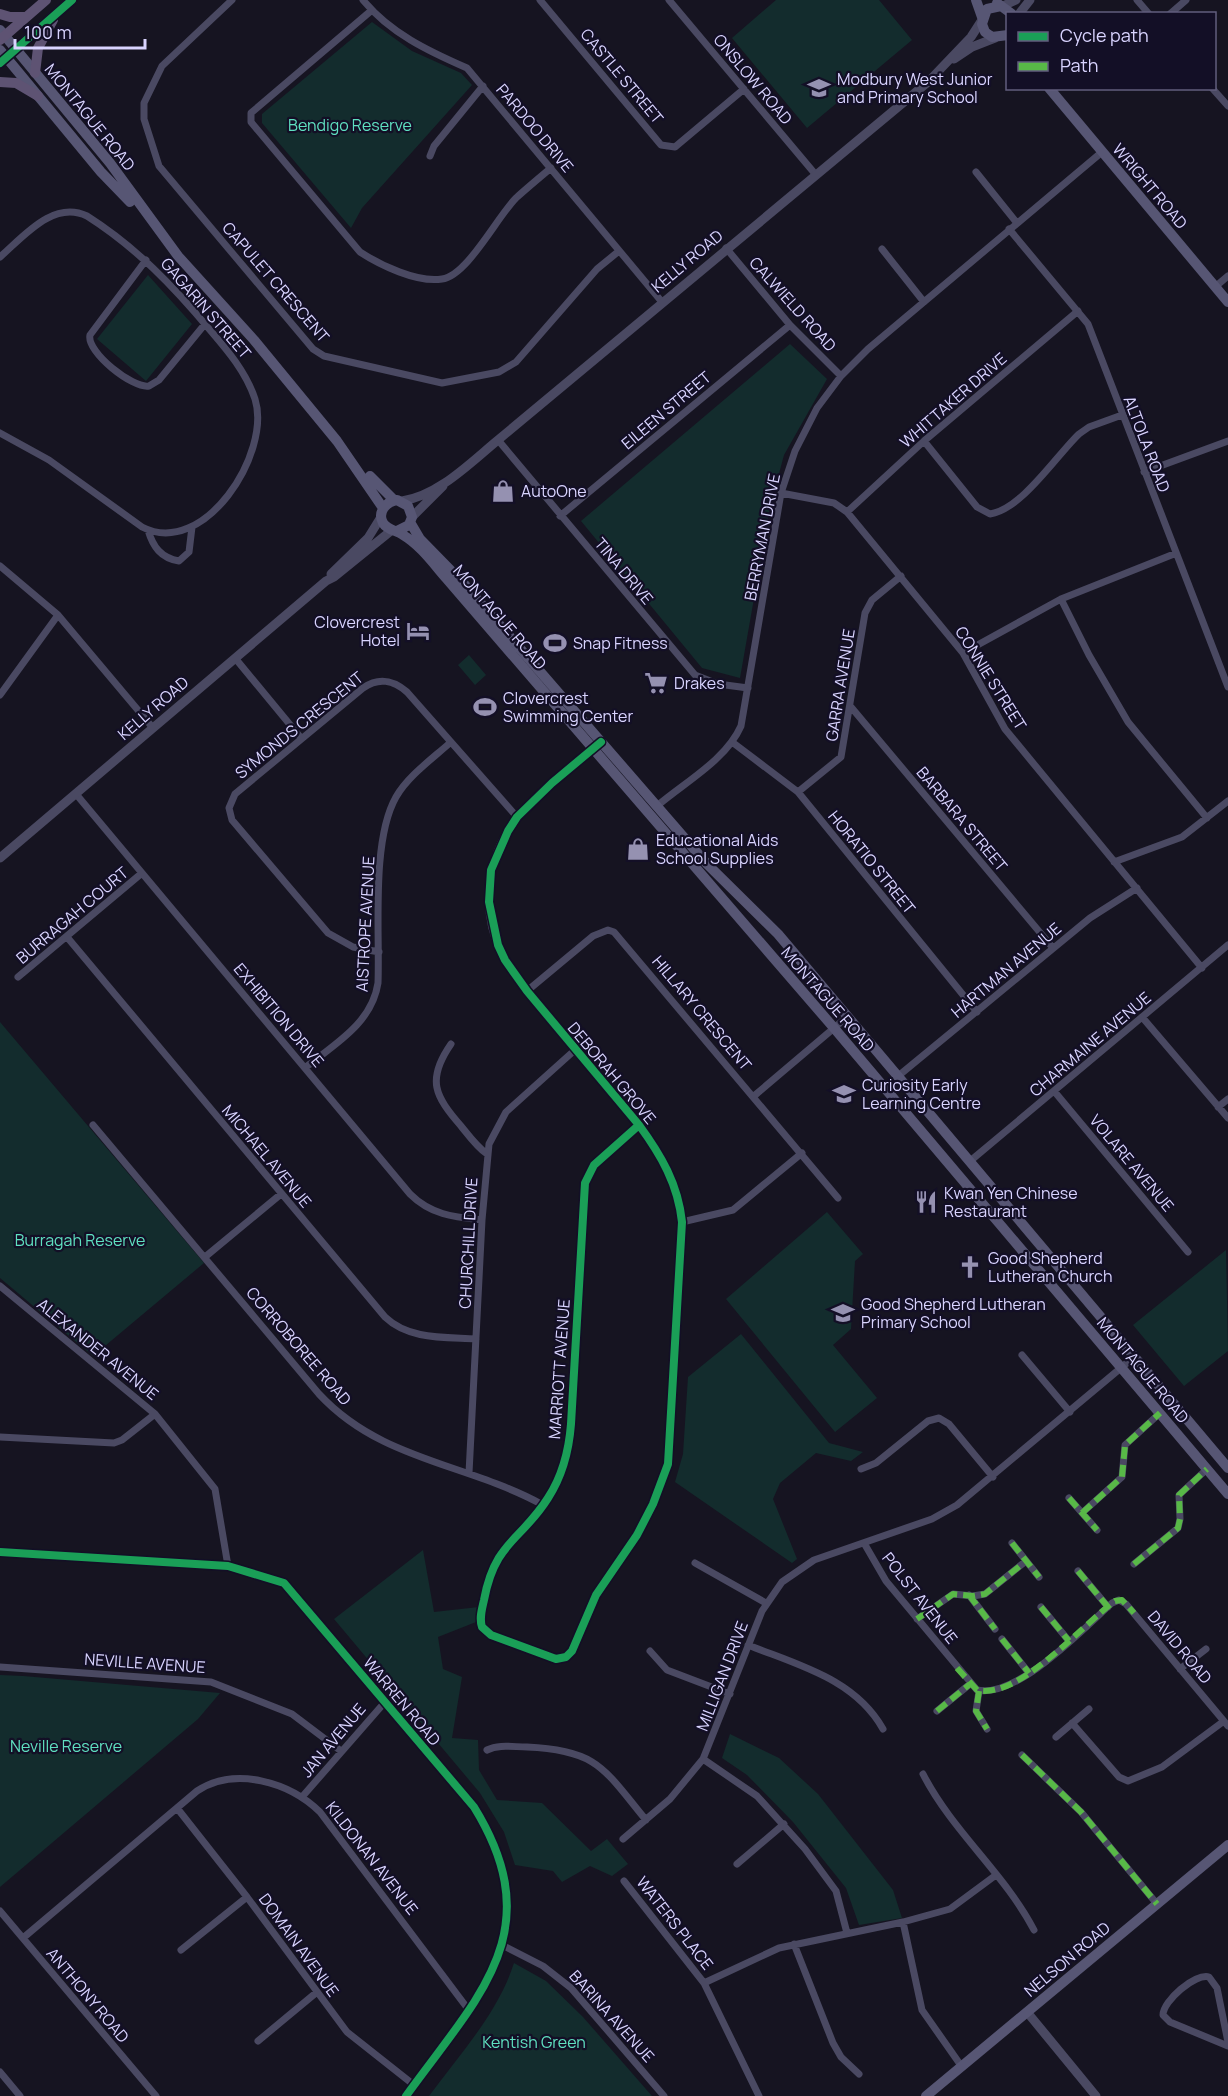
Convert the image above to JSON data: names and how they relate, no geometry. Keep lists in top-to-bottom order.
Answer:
{
  "streets": {
    "main road": ["MONTAGUE ROAD", "WRIGHT ROAD", "NELSON ROAD"],
    "street": [
      "CASTLE STREET",
      "ONSLOW ROAD",
      "PARDOO DRIVE",
      "KELLY ROAD",
      "CAPULET CRESCENT",
      "CALWIELD ROAD",
      "GAGARIN STREET",
      "WHITTAKER DRIVE",
      "EILEEN STREET",
      "ALTOLA ROAD",
      "BERRYMAN DRIVE",
      "TINA DRIVE",
      "CONNIE STREET",
      "GARRA AVENUE",
      "SYMONDS CRESCENT",
      "BARBARA STREET",
      "HORATIO STREET",
      "BURRAGAH COURT",
      "AISTROPE AVENUE",
      "HARTMAN AVENUE",
      "HILLARY CRESCENT",
      "EXHIBITION DRIVE",
      "CHARMAINE AVENUE",
      "DEBORAH GROVE",
      "MICHAEL AVENUE",
      "VOLARE AVENUE",
      "CHURCHILL DRIVE",
      "CORROBOREE ROAD",
      "ALEXANDER AVENUE",
      "MARRIOTT AVENUE",
      "POLST AVENUE",
      "DAVID ROAD",
      "NEVILLE AVENUE",
      "MILLIGAN DRIVE",
      "WARREN ROAD",
      "JAN AVENUE",
      "KILDONAN AVENUE",
      "WATERS PLACE",
      "DOMAIN AVENUE",
      "ANTHONY ROAD",
      "BARINA AVENUE"
    ]
  },
  "crossings": [
    ["CASTLE STREET", "ONSLOW ROAD"],
    ["ONSLOW ROAD", "KELLY ROAD"],
    ["MONTAGUE ROAD", "KELLY ROAD"],
    ["MONTAGUE ROAD", "BERRYMAN DRIVE"],
    ["MONTAGUE ROAD", "HARTMAN AVENUE"],
    ["MONTAGUE ROAD", "CHARMAINE AVENUE"],
    ["MONTAGUE ROAD", "DEBORAH GROVE"],
    ["MONTAGUE ROAD", "MILLIGAN DRIVE"],
    ["PARDOO DRIVE", "KELLY ROAD"],
    ["PARDOO DRIVE", "CAPULET CRESCENT"],
    ["WRIGHT ROAD", "BERRYMAN DRIVE"],
    ["KELLY ROAD", "CALWIELD ROAD"],
    ["KELLY ROAD", "TINA DRIVE"],
    ["KELLY ROAD", "EXHIBITION DRIVE"],
    ["CALWIELD ROAD", "EILEEN STREET"],
    ["CALWIELD ROAD", "BERRYMAN DRIVE"],
    ["WHITTAKER DRIVE", "ALTOLA ROAD"],
    ["WHITTAKER DRIVE", "CONNIE STREET"],
    ["EILEEN STREET", "TINA DRIVE"],
    ["ALTOLA ROAD", "BERRYMAN DRIVE"],
    ["BERRYMAN DRIVE", "TINA DRIVE"],
    ["BERRYMAN DRIVE", "CONNIE STREET"],
    ["BERRYMAN DRIVE", "HORATIO STREET"],
    ["CONNIE STREET", "GARRA AVENUE"],
    ["CONNIE STREET", "HARTMAN AVENUE"],
    ["CONNIE STREET", "CHARMAINE AVENUE"],
    ["GARRA AVENUE", "BARBARA STREET"],
    ["GARRA AVENUE", "HORATIO STREET"],
    ["SYMONDS CRESCENT", "AISTROPE AVENUE"],
    ["SYMONDS CRESCENT", "DEBORAH GROVE"],
    ["BARBARA STREET", "HARTMAN AVENUE"],
    ["HORATIO STREET", "HARTMAN AVENUE"],
    ["BURRAGAH COURT", "EXHIBITION DRIVE"],
    ["BURRAGAH COURT", "MICHAEL AVENUE"],
    ["AISTROPE AVENUE", "EXHIBITION DRIVE"],
    ["HILLARY CRESCENT", "DEBORAH GROVE"],
    ["EXHIBITION DRIVE", "CHURCHILL DRIVE"],
    ["CHARMAINE AVENUE", "VOLARE AVENUE"],
    ["DEBORAH GROVE", "CHURCHILL DRIVE"],
    ["DEBORAH GROVE", "MARRIOTT AVENUE"],
    ["MICHAEL AVENUE", "CHURCHILL DRIVE"],
    ["CHURCHILL DRIVE", "CORROBOREE ROAD"],
    ["CORROBOREE ROAD", "MARRIOTT AVENUE"],
    ["ALEXANDER AVENUE", "WARREN ROAD"],
    ["POLST AVENUE", "MILLIGAN DRIVE"],
    ["NEVILLE AVENUE", "JAN AVENUE"],
    ["WARREN ROAD", "JAN AVENUE"],
    ["WARREN ROAD", "KILDONAN AVENUE"],
    ["WARREN ROAD", "DOMAIN AVENUE"],
    ["WARREN ROAD", "BARINA AVENUE"],
    ["JAN AVENUE", "KILDONAN AVENUE"],
    ["KILDONAN AVENUE", "DOMAIN AVENUE"],
    ["KILDONAN AVENUE", "ANTHONY ROAD"]
  ],
  "parks": [
    "Bendigo Reserve",
    "Burragah Reserve",
    "Neville Reserve",
    "Kentish Green"
  ],
  "places": {
    "school or university": ["Modbury West Junior and Primary School", "Curiosity Early Learning Centre", "Good Shepherd Lutheran Primary School"],
    "shop": ["AutoOne", "Educational Aids School Supplies"],
    "hotel": ["Clovercrest Hotel"],
    "sports": ["Snap Fitness", "Clovercrest Swimming Center"],
    "supermarket": ["Drakes"],
    "restaurant": ["Kwan Yen Chinese Restaurant"],
    "church": ["Good Shepherd Lutheran Church"]
  },
  "legend": ["Cycle path", "Path"],
  "scale_bar": "100 m"
}
